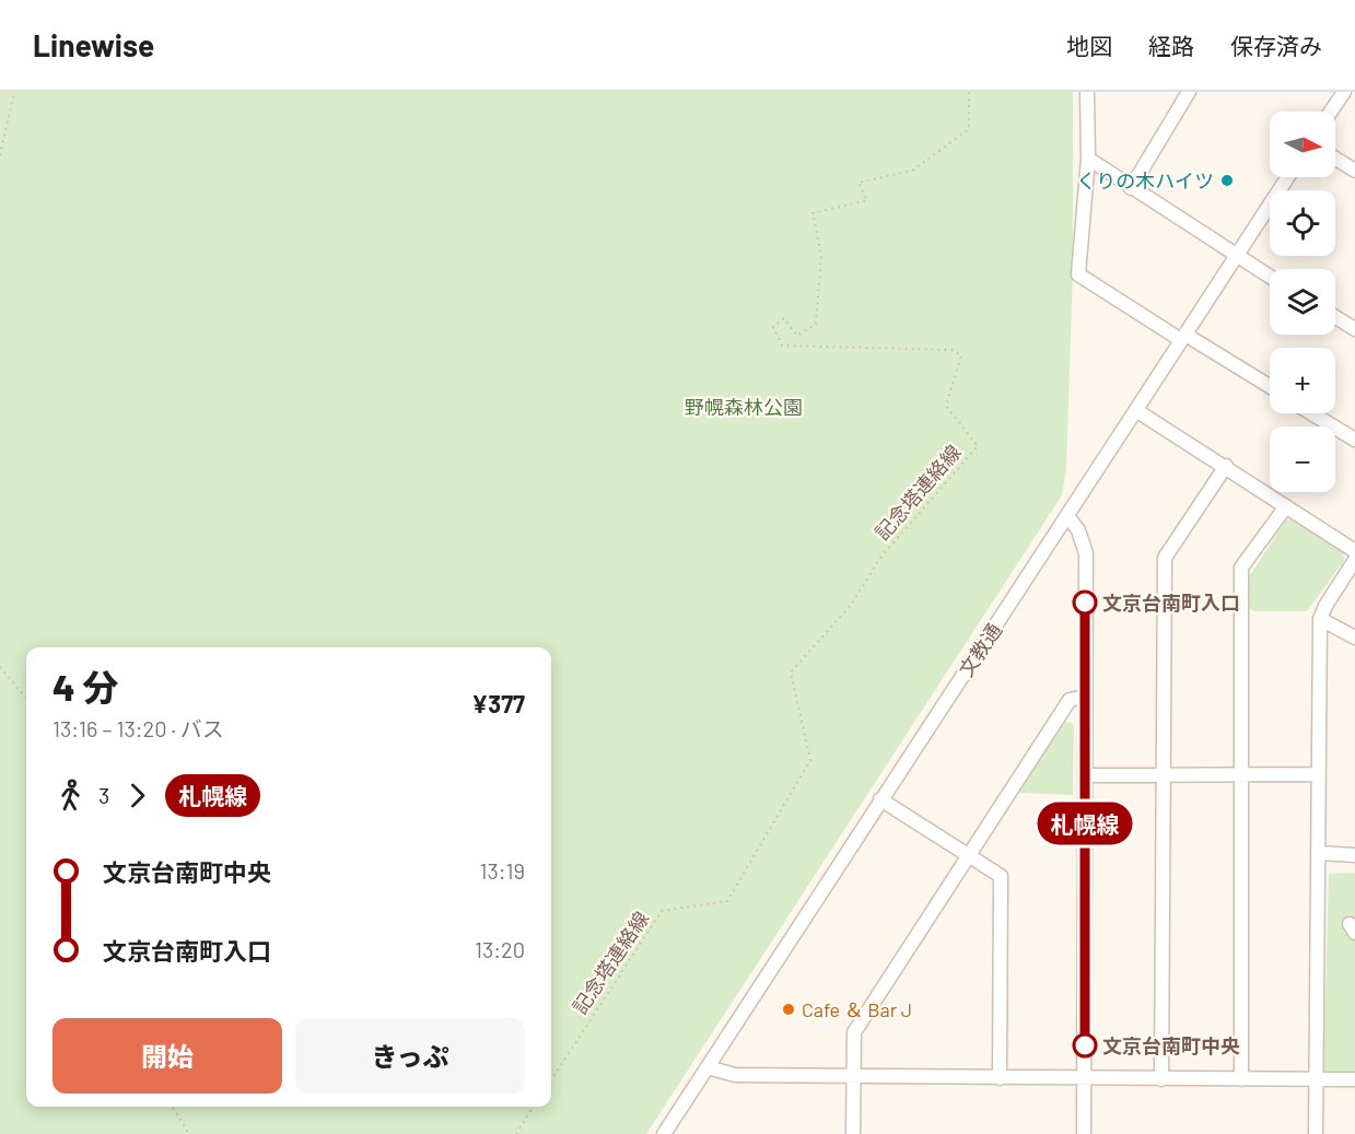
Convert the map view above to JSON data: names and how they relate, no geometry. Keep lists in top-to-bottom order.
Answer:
{
  "streets": {
    "street": ["文教通"],
    "path": ["記念塔連絡線"]
  },
  "parks": ["野幌森林公園"],
  "places": [
    "くりの木ハイツ",
    "文京台南町入口",
    "Cafe ＆ Bar J",
    "文京台南町中央"
  ],
  "lines": ["bus line 札幌線"],
  "north": "right",
  "page": {
    "header": "Linewise",
    "nav": ["地図", "経路", "保存済み"],
    "on_map": "札幌線",
    "map_buttons": ["+", "−"],
    "heading": ["4 分", "13:16 – 13:20 · バス", "¥377"],
    "legs": ["3", "札幌線"],
    "list": [
      {
        "name": "文京台南町中央",
        "value": "13:19"
      },
      {
        "name": "文京台南町入口",
        "value": "13:20"
      }
    ],
    "buttons": ["開始", "きっぷ"]
  }
}
